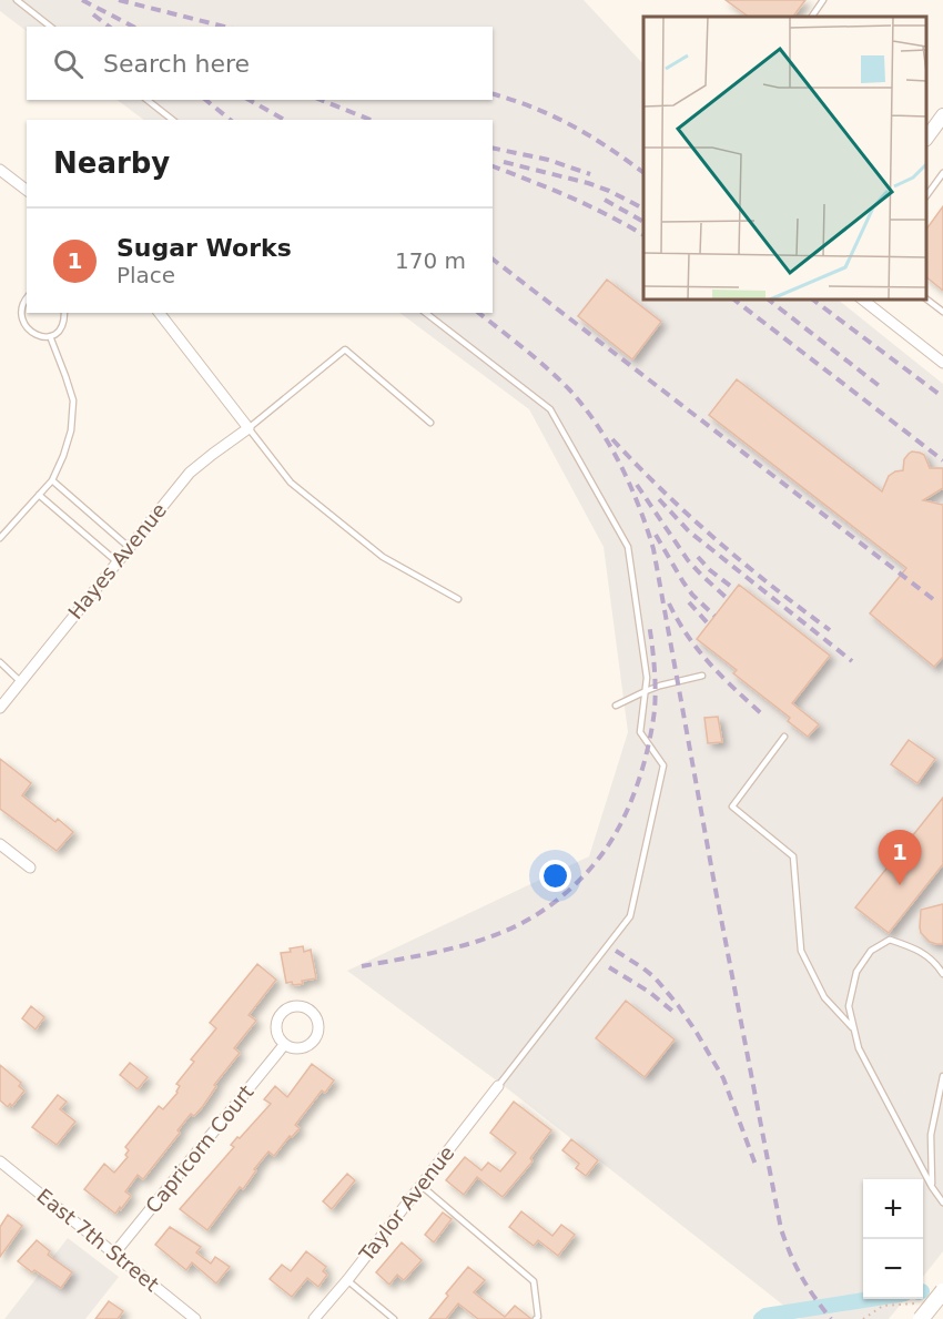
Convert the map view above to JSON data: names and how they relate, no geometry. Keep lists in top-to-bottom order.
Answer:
{
  "streets": {
    "street": [
      "Hayes Avenue",
      "Capricorn Court",
      "Taylor Avenue",
      "East 7th Street"
    ]
  },
  "crossings": [
    ["Capricorn Court", "East 7th Street"]
  ],
  "page": {
    "search": "Search here",
    "heading": "Nearby",
    "list": [
      {
        "mark": "1",
        "name": "Sugar Works",
        "note": "Place",
        "value": "170 m"
      }
    ],
    "pins": "1",
    "map_buttons": ["+", "−"]
  }
}
